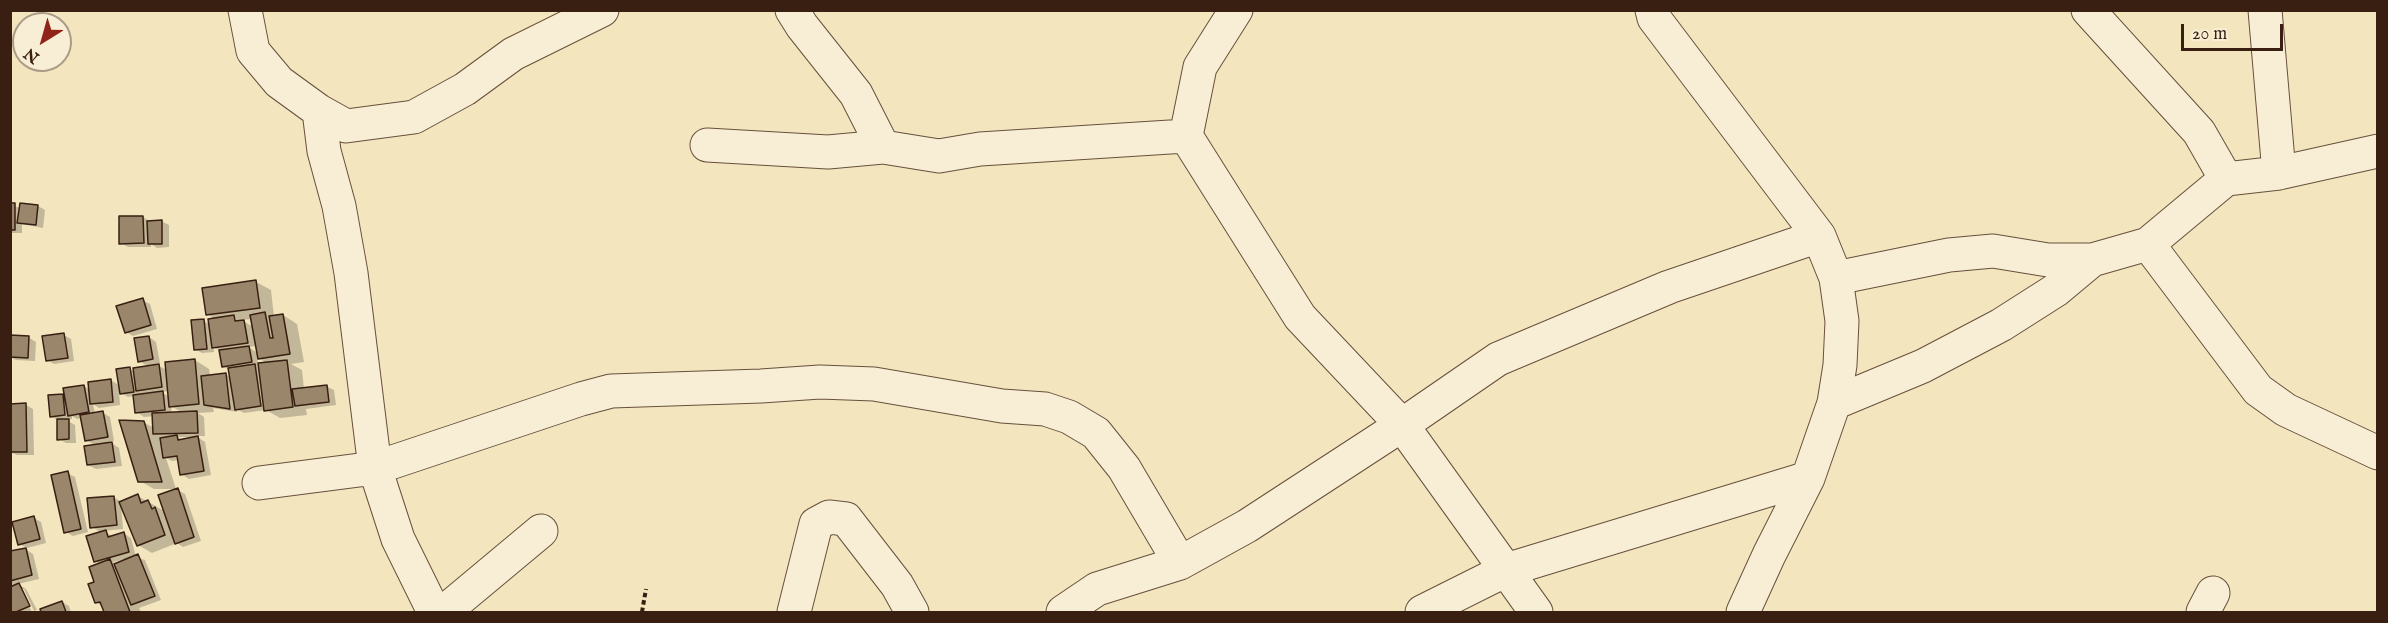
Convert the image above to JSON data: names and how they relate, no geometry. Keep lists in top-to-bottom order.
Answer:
{
  "scale_bar": "20 m",
  "north": "bottom left"
}
